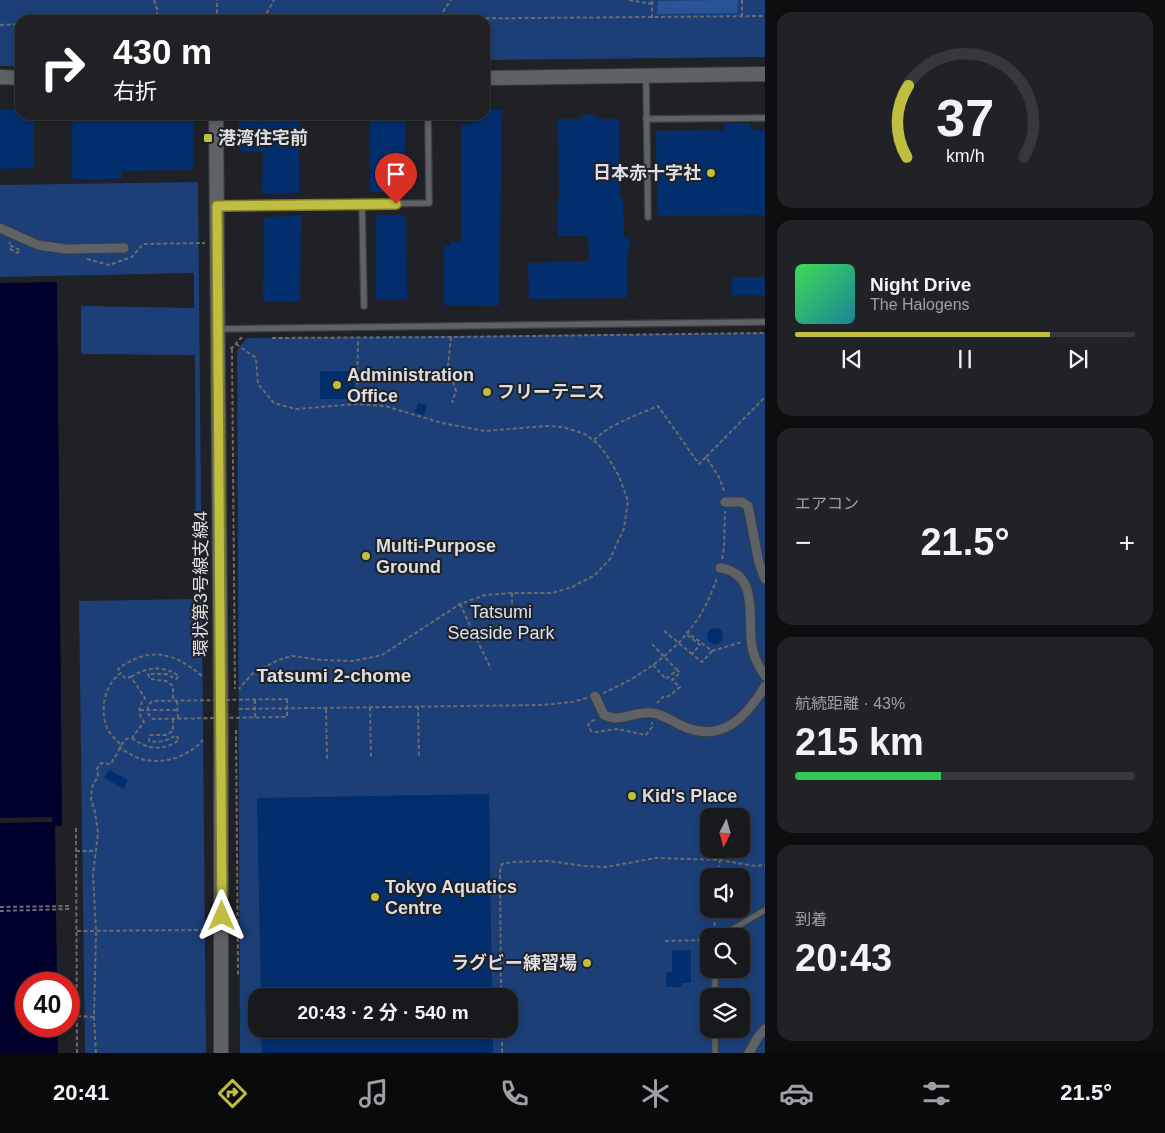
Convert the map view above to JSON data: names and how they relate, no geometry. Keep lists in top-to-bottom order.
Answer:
{
  "streets": {
    "street": ["環状第3号線支線4"]
  },
  "districts": ["Tatsumi 2-chome"],
  "parks": ["Tatsumi Seaside Park"],
  "places": {
    "transit": ["港湾住宅前"],
    "other": [
      "日本赤十字社",
      "Administration Office",
      "フリーテニス",
      "Multi-Purpose Ground",
      "Kid's Place",
      "Tokyo Aquatics Centre",
      "ラグビー練習場"
    ]
  },
  "north": "bottom",
  "page": {
    "turn": ["430 m", "右折"],
    "song": ["Night Drive", "The Halogens"],
    "tile": [
      "エアコン",
      ["航続距離 · 43%", "215 km"],
      ["到着", "20:43"]
    ],
    "heat": ["−", "21.5°", "+"],
    "limit": "40",
    "trip": "20:43 · 2 分 · 540 m",
    "tabs": ["20:41", "21.5°"],
    "gauge": ["37", "km/h"]
  }
}
